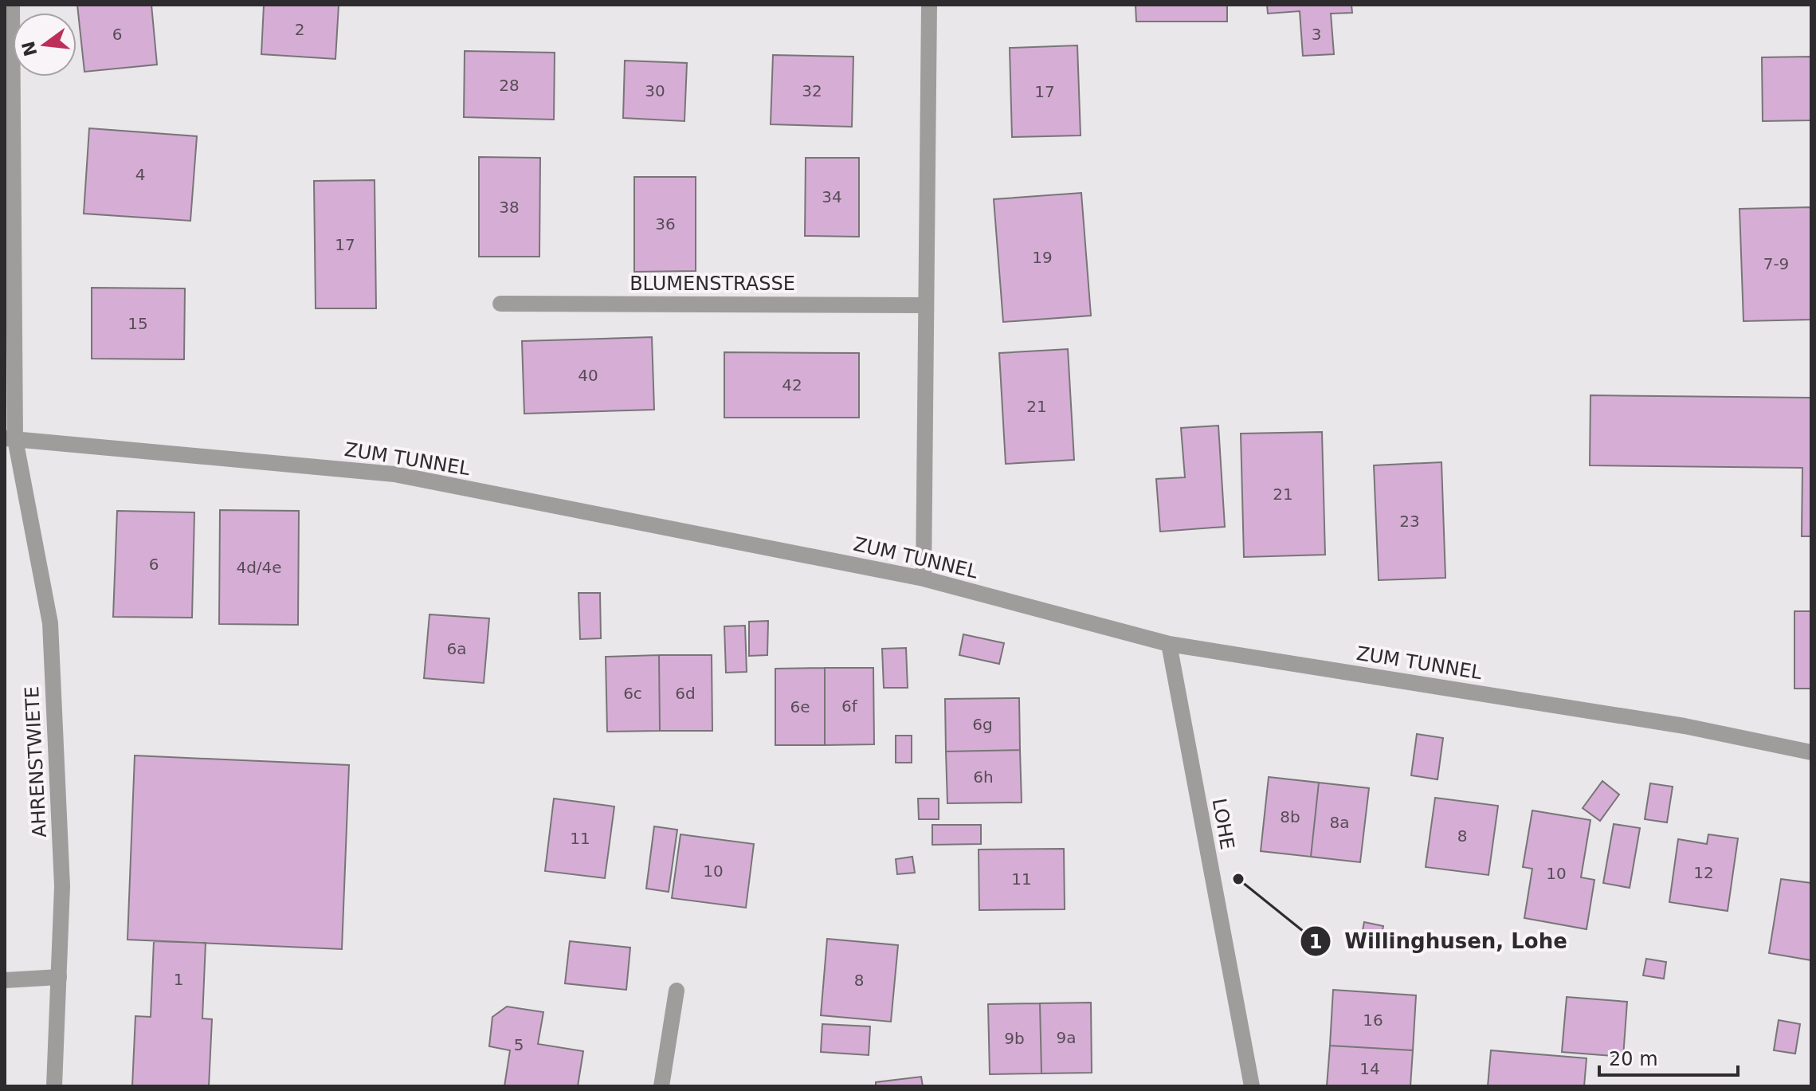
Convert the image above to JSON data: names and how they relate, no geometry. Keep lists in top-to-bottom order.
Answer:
{
  "streets": {
    "street": [
      "BLUMENSTRASSE",
      "ZUM TUNNEL",
      "AHRENSTWIETE",
      "LOHE"
    ]
  },
  "crossings": [
    ["ZUM TUNNEL", "AHRENSTWIETE"],
    ["ZUM TUNNEL", "LOHE"]
  ],
  "places": ["Willinghusen, Lohe"],
  "house_numbers": [
    "2",
    "6",
    "3",
    "28",
    "30",
    "32",
    "17",
    "4",
    "34",
    "38",
    "36",
    "17",
    "19",
    "7-9",
    "15",
    "40",
    "42",
    "21",
    "21",
    "23",
    "6",
    "4d/4e",
    "6a",
    "6c",
    "6d",
    "6f",
    "6e",
    "6g",
    "6h",
    "8b",
    "8a",
    "8",
    "11",
    "10",
    "12",
    "10",
    "11",
    "1",
    "8",
    "16",
    "9a",
    "9b",
    "5",
    "14"
  ],
  "scale_bar": "20 m",
  "north": "left"
}
